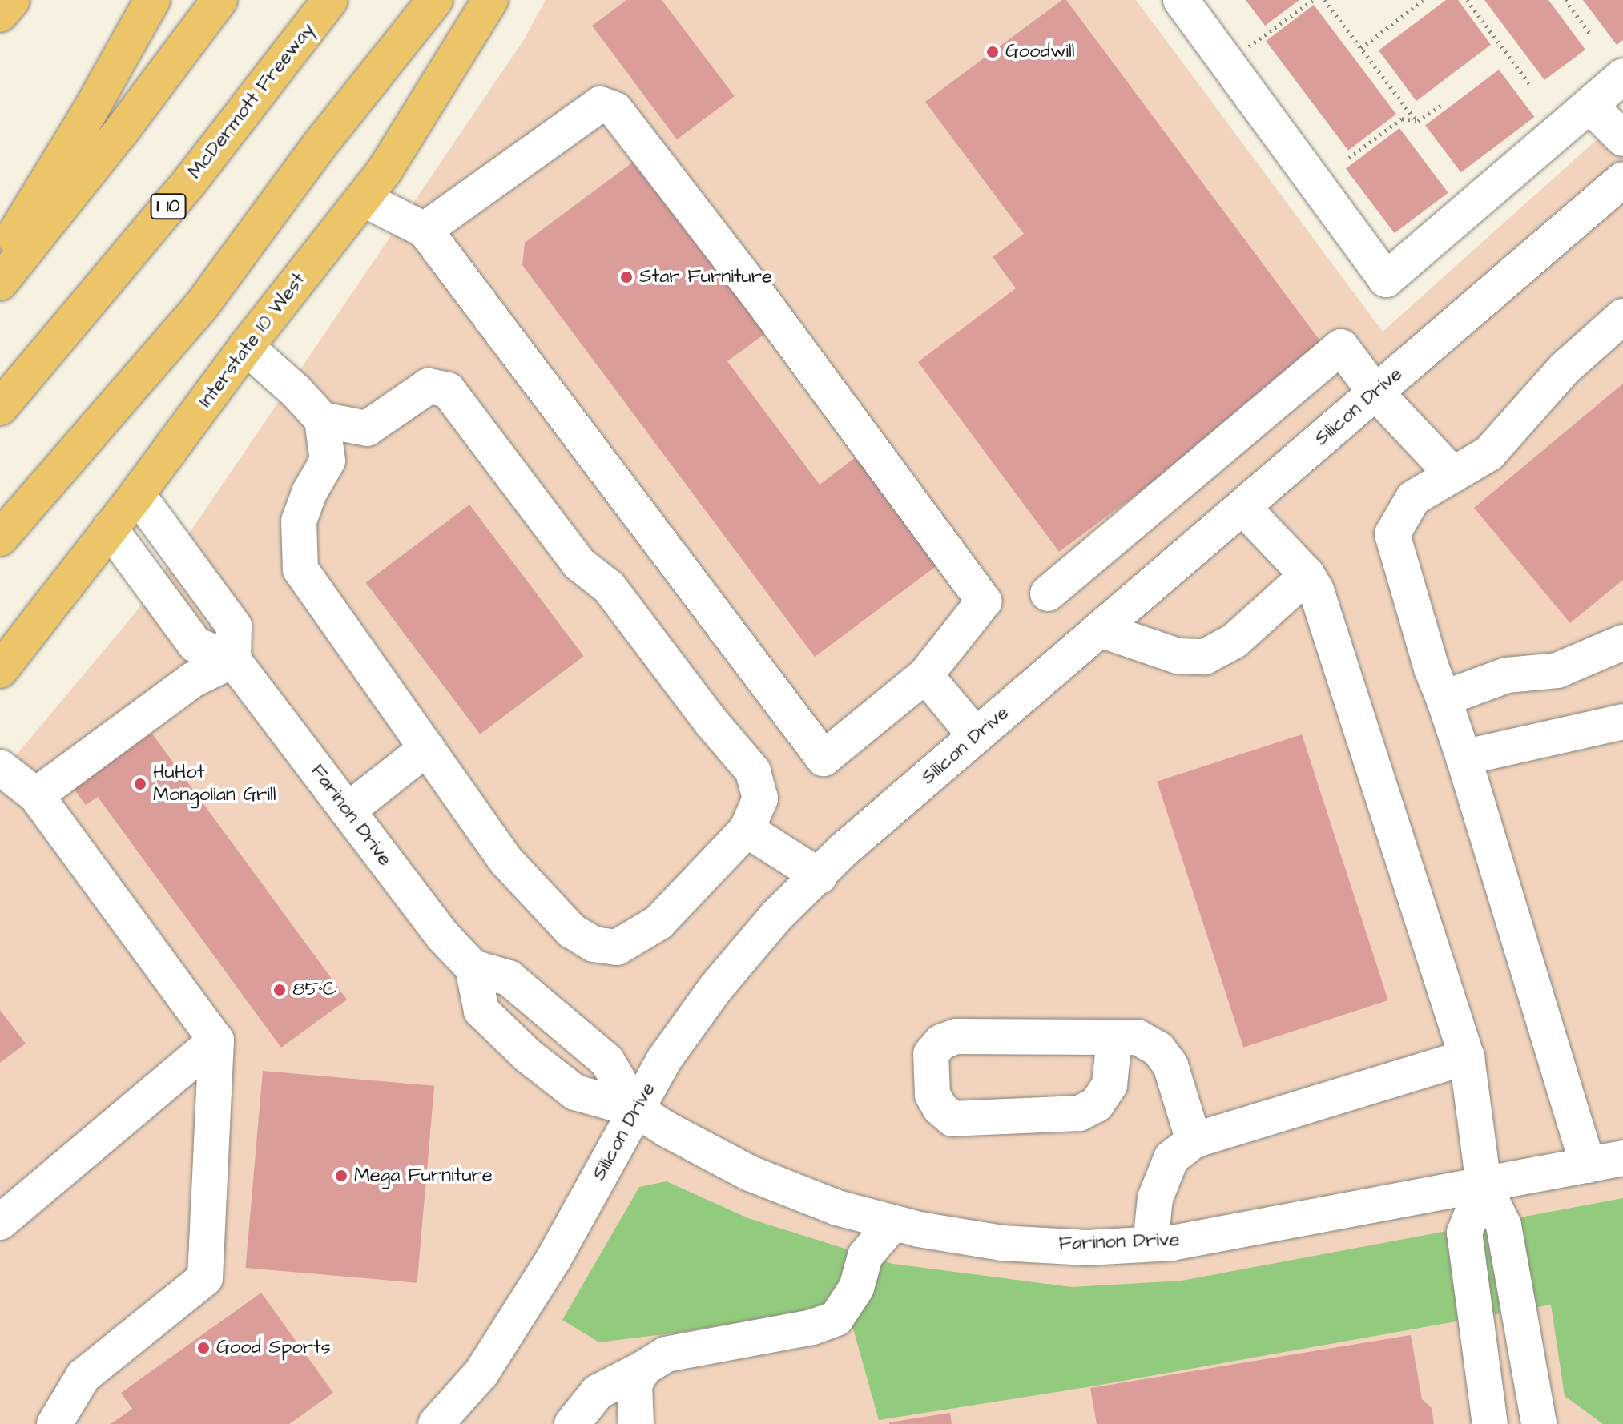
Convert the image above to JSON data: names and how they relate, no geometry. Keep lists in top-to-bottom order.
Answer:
{
  "streets": {
    "main road": ["McDermott Freeway", "I 10", "Interstate 10 West"],
    "street": ["Silicon Drive", "Farinon Drive"]
  },
  "crossings": [
    ["Silicon Drive", "Farinon Drive"]
  ],
  "places": [
    "Goodwill",
    "Star Furniture",
    "HuHot Mongolian Grill",
    "85°C",
    "Mega Furniture",
    "Good Sports"
  ]
}
